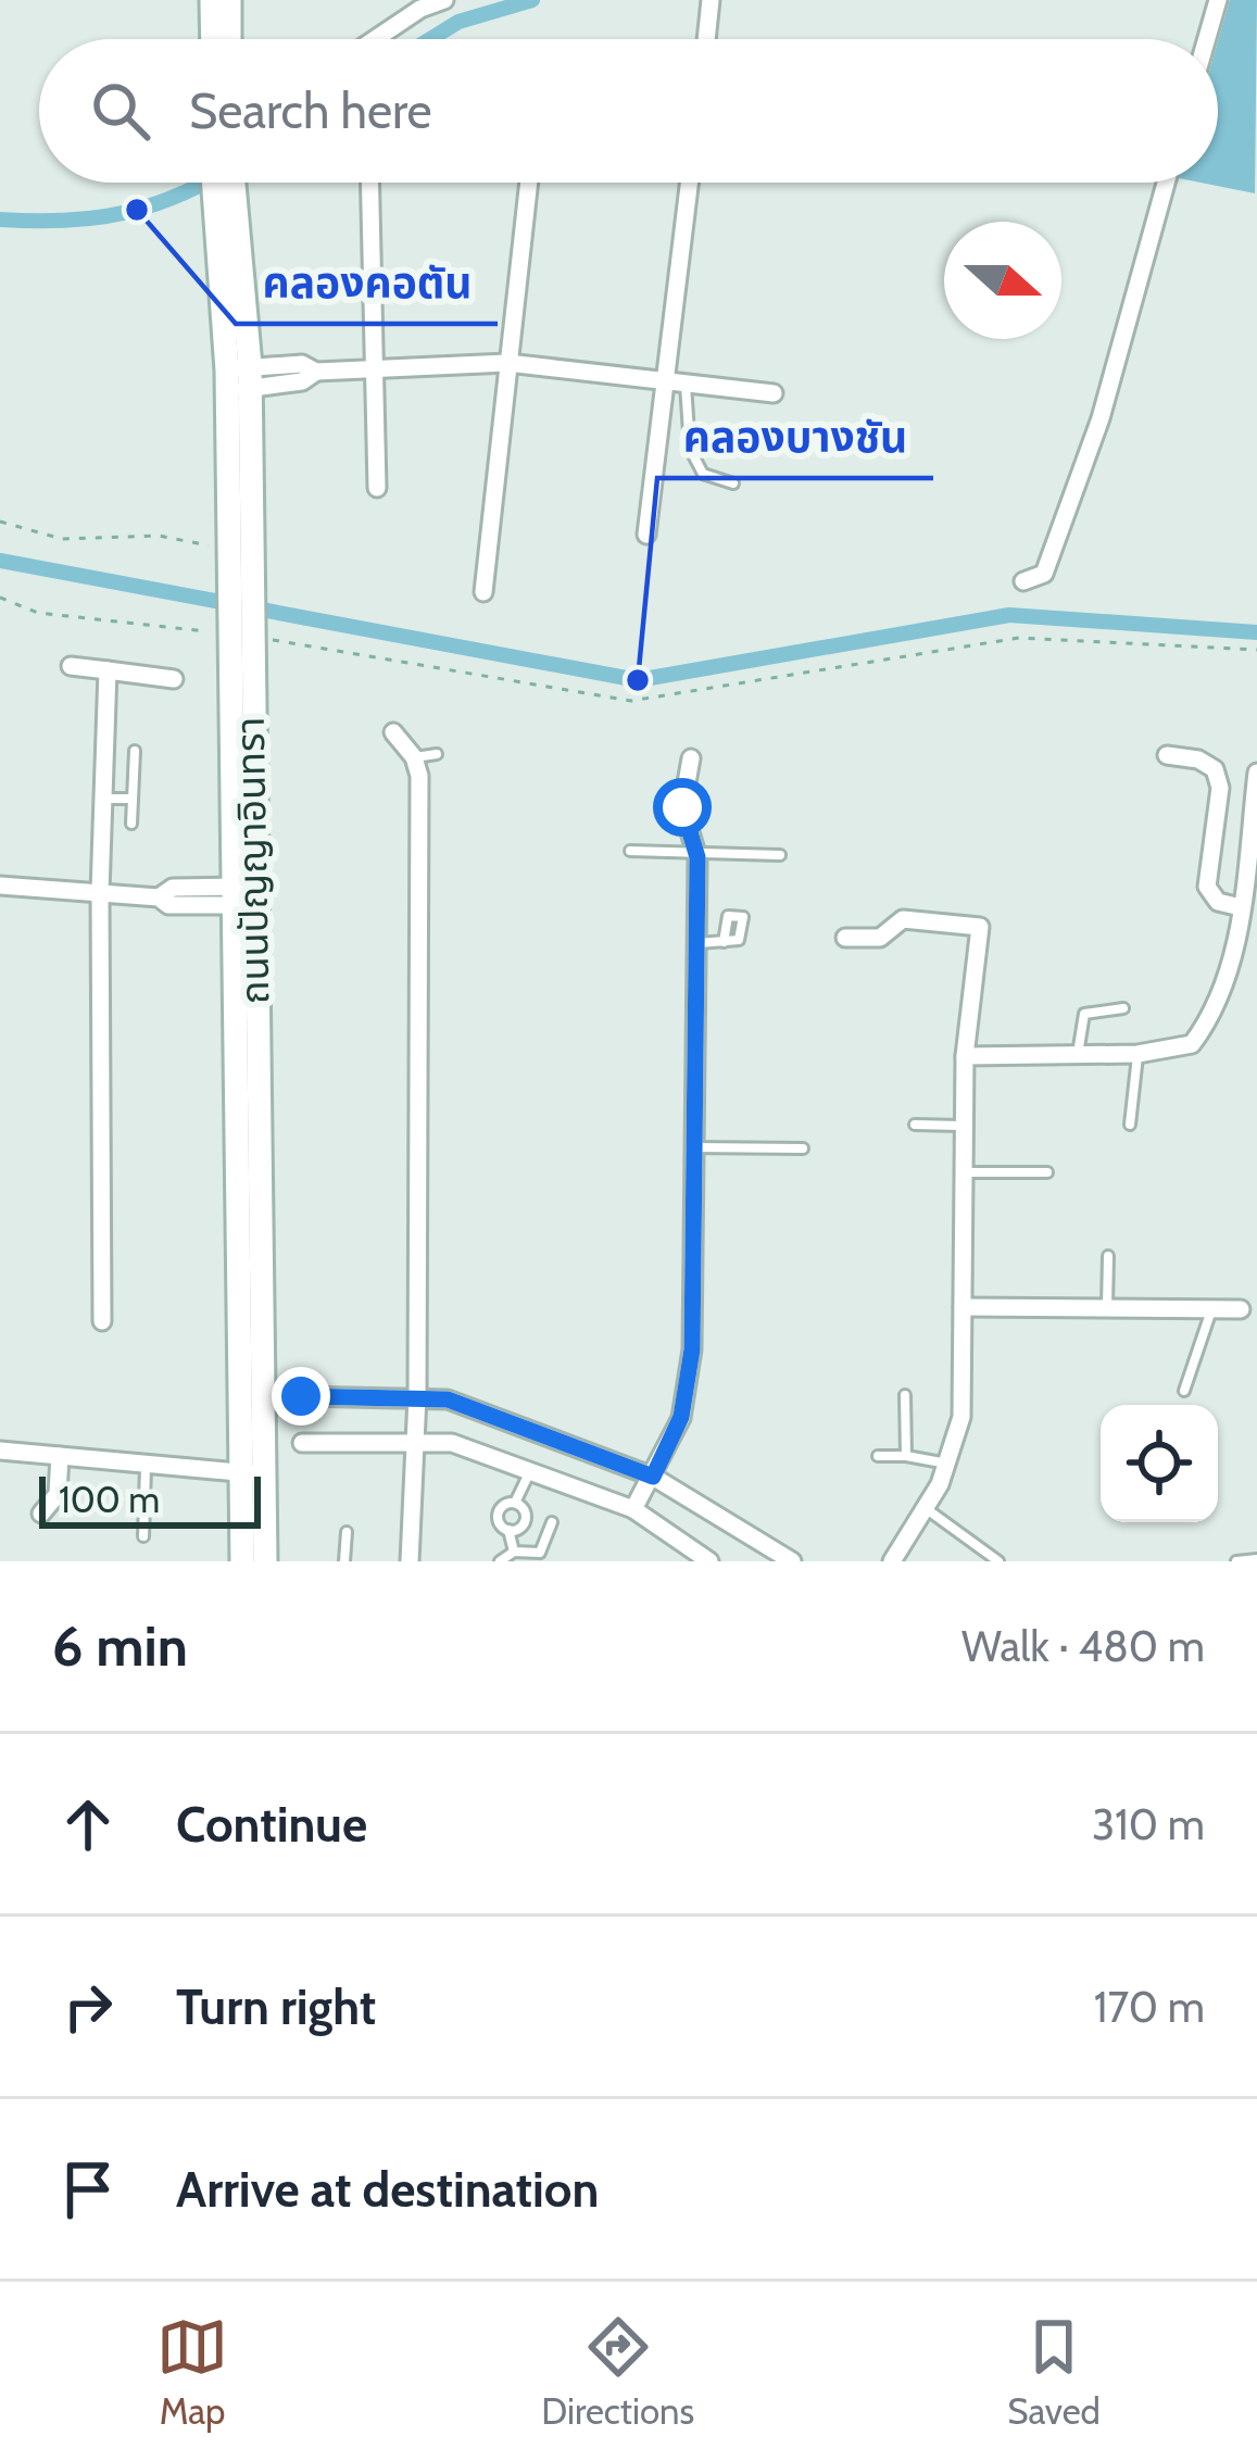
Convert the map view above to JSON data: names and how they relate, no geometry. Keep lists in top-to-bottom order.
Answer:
{
  "streets": {
    "main road": ["ถนนปัญญาอินทรา"]
  },
  "places": ["คลองคอตัน", "คลองบางชัน"],
  "scale_bar": "100 m",
  "north": "right",
  "page": {
    "search": "Search here",
    "scale": "100 m",
    "heading": ["6 min", "Walk · 480 m"],
    "list": [
      ["Continue", "310 m"],
      ["Turn right", "170 m"],
      "Arrive at destination"
    ],
    "nav": ["Map", "Directions", "Saved"]
  }
}
